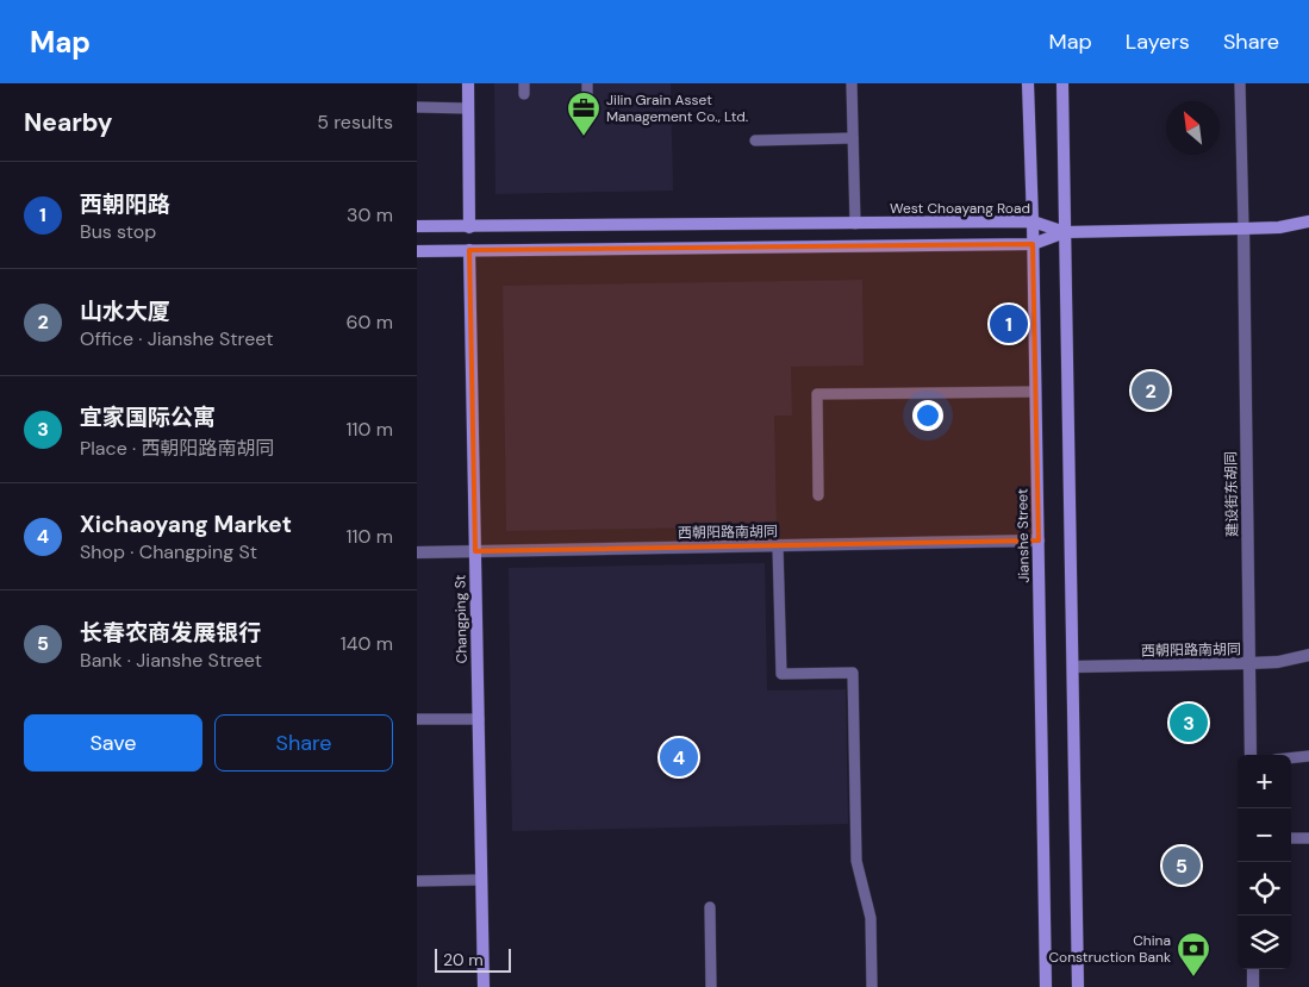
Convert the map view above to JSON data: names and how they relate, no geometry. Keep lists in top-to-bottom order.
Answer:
{
  "streets": {
    "main road": ["West Choayang Road", "Jianshe Street", "Changping St"],
    "street": ["建设街东胡同", "西朝阳路南胡同"]
  },
  "crossings": [
    ["West Choayang Road", "Jianshe Street"],
    ["建设街东胡同", "西朝阳路南胡同"],
    ["西朝阳路南胡同", "Jianshe Street"],
    ["西朝阳路南胡同", "Changping St"]
  ],
  "places": {
    "office": ["Jilin Grain Asset Management Co., Ltd."],
    "bank": ["China Construction Bank"]
  },
  "scale_bar": "20 m",
  "north": "top left",
  "page": {
    "header": "Map",
    "nav": ["Map", "Layers", "Share"],
    "heading": ["Nearby", "5 results"],
    "list": [
      {
        "mark": "1",
        "name": "西朝阳路",
        "note": "Bus stop",
        "value": "30 m"
      },
      {
        "mark": "2",
        "name": "山水大厦",
        "note": "Office · Jianshe Street",
        "value": "60 m"
      },
      {
        "mark": "3",
        "name": "宜家国际公寓",
        "note": "Place · 西朝阳路南胡同",
        "value": "110 m"
      },
      {
        "mark": "4",
        "name": "Xichaoyang Market",
        "note": "Shop · Changping St",
        "value": "110 m"
      },
      {
        "mark": "5",
        "name": "长春农商发展银行",
        "note": "Bank · Jianshe Street",
        "value": "140 m"
      }
    ],
    "pins": [
      "1",
      "2",
      "3",
      "4",
      "5"
    ],
    "buttons": ["Save", "Share"],
    "map_buttons": ["+", "−"],
    "scale": "20 m"
  }
}
